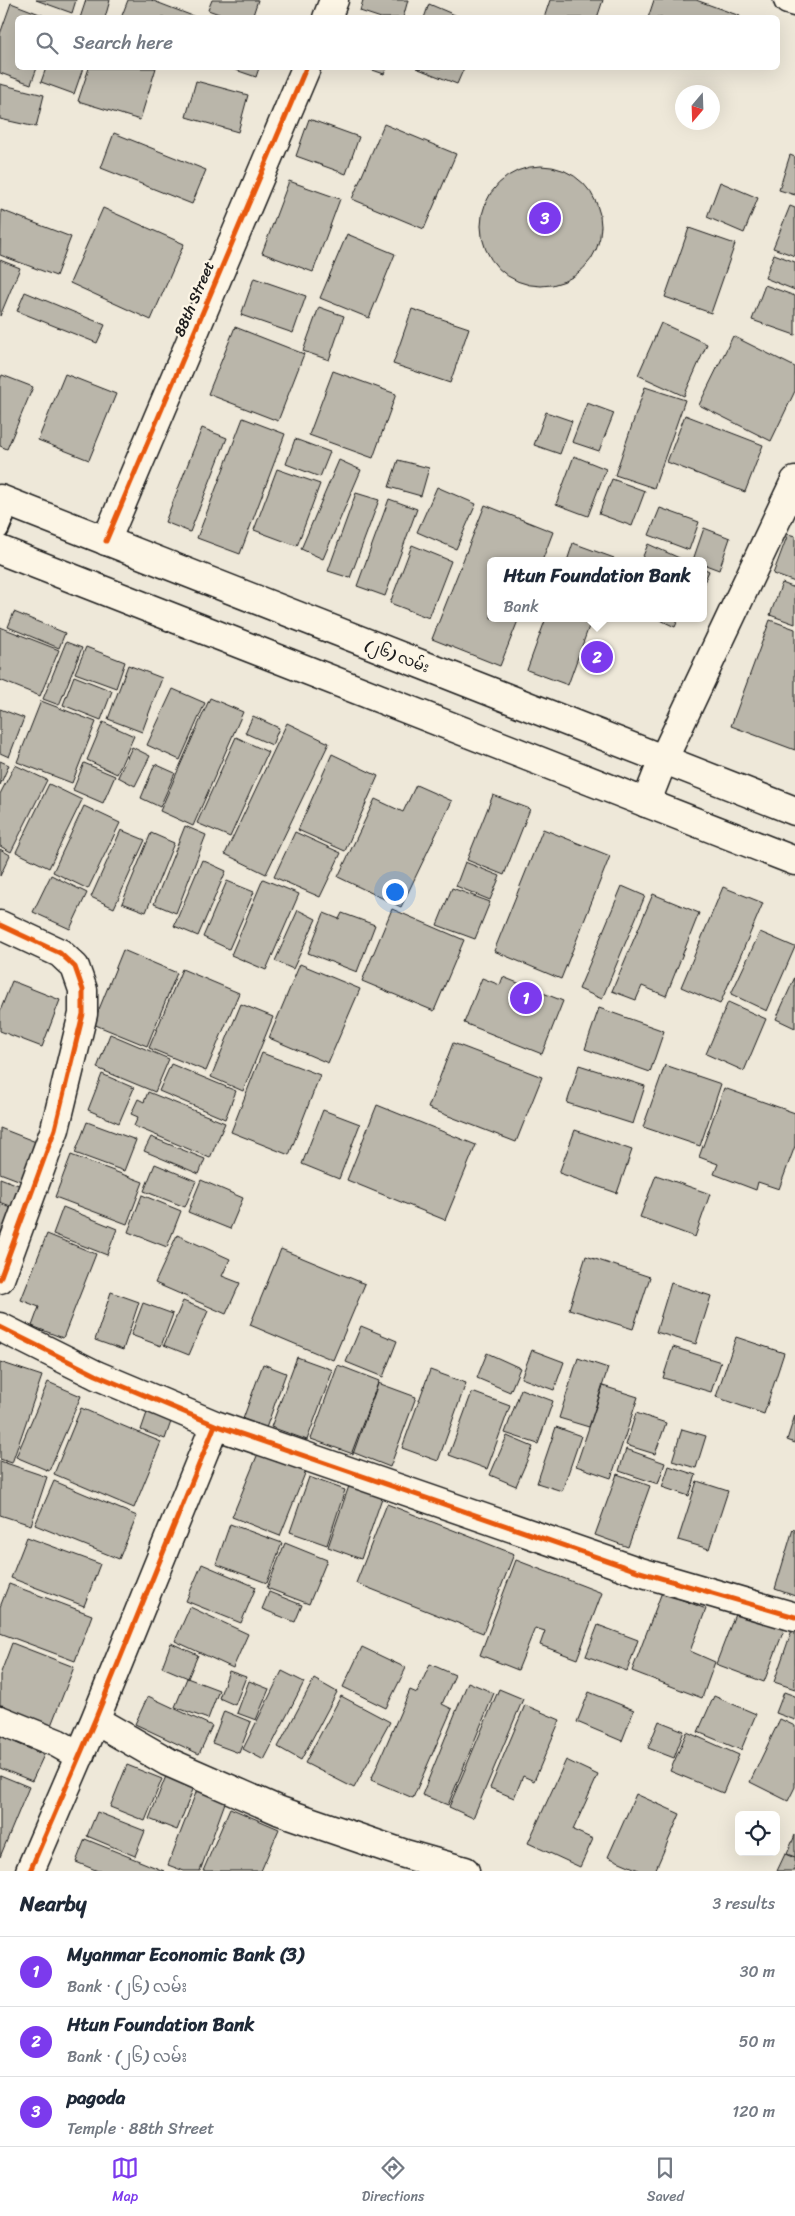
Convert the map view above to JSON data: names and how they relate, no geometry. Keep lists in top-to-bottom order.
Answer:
{
  "streets": {
    "street": ["88th Street", "(၂၆) လမ်း"]
  },
  "crossings": [
    ["88th Street", "(၂၆) လမ်း"]
  ],
  "north": "bottom",
  "page": {
    "search": "Search here",
    "pins": ["3", "2", "1"],
    "popup": ["Htun Foundation Bank", "Bank"],
    "heading": ["Nearby", "3 results"],
    "list": [
      {
        "mark": "1",
        "name": "Myanmar Economic Bank (3)",
        "note": "Bank · (၂၆) လမ်း",
        "value": "30 m"
      },
      {
        "mark": "2",
        "name": "Htun Foundation Bank",
        "note": "Bank · (၂၆) လမ်း",
        "value": "50 m"
      },
      {
        "mark": "3",
        "name": "pagoda",
        "note": "Temple · 88th Street",
        "value": "120 m"
      }
    ],
    "nav": ["Map", "Directions", "Saved"]
  }
}
